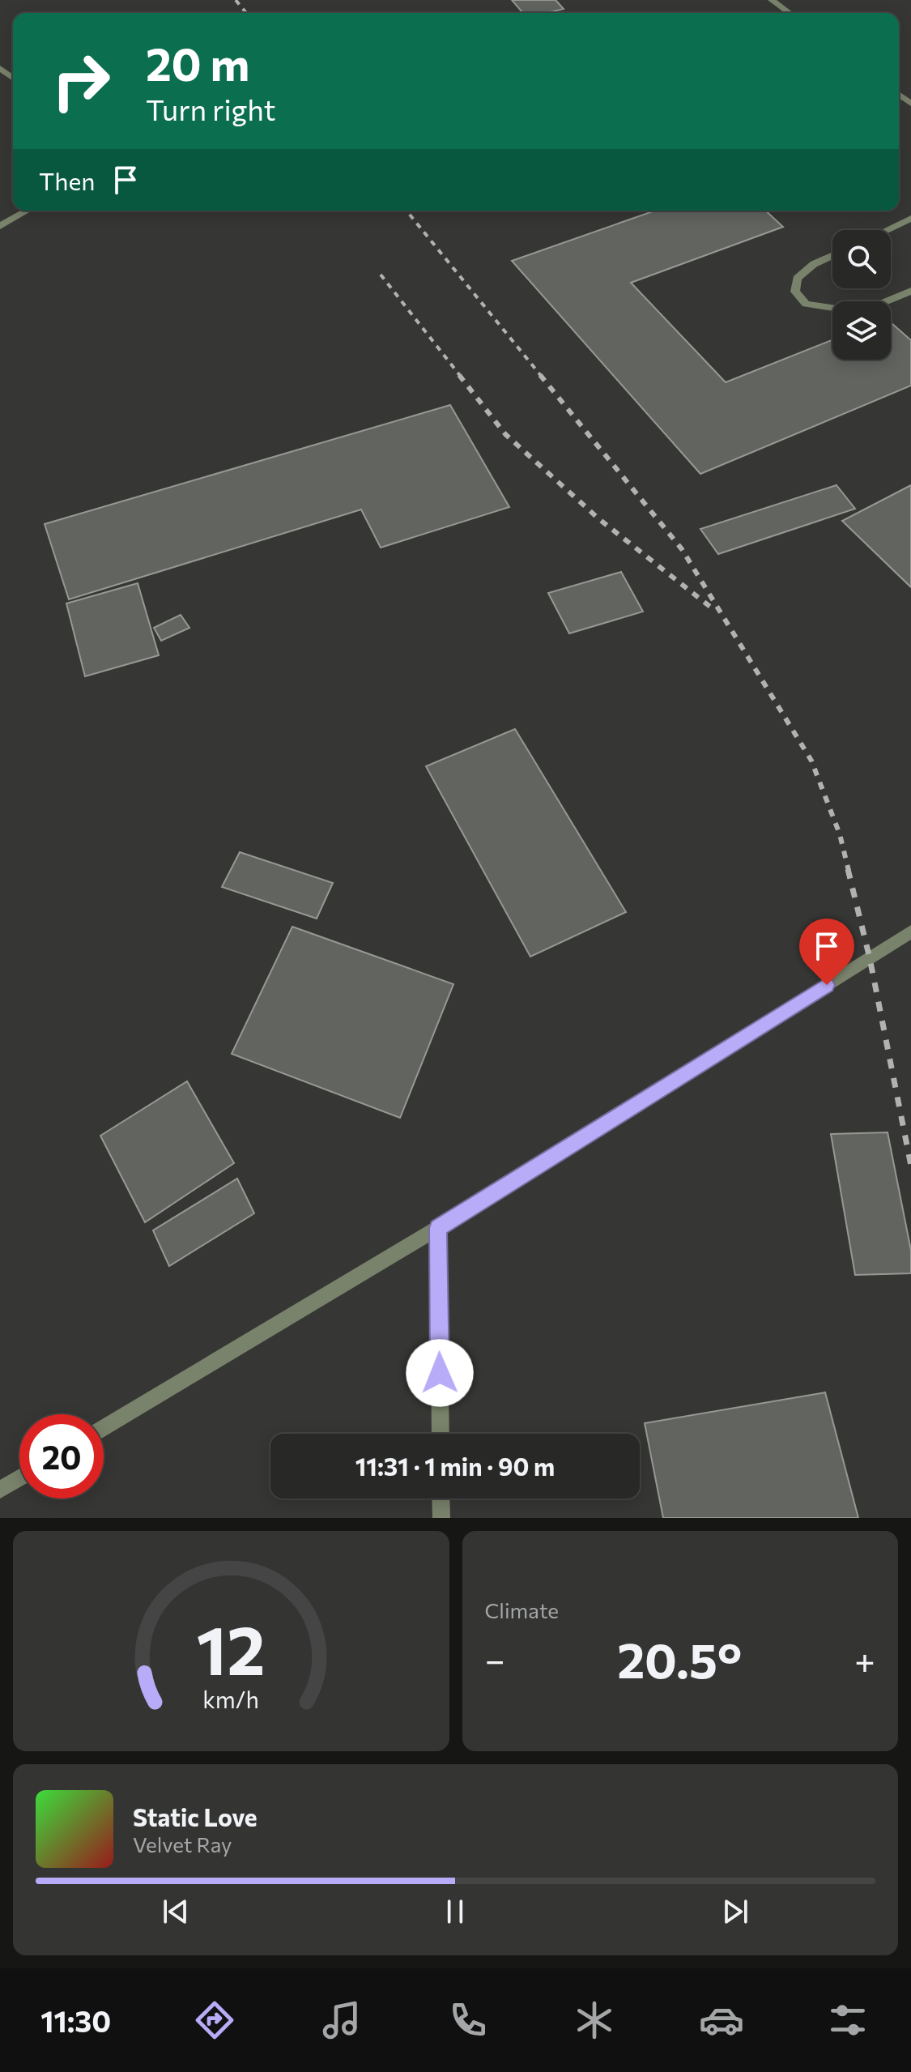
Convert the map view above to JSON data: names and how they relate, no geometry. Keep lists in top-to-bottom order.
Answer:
{
  "page": {
    "turn": ["20 m", "Turn right"],
    "then": "Then",
    "limit": "20",
    "trip": "11:31 · 1 min · 90 m",
    "tile": "Climate",
    "heat": ["−", "20.5°", "+"],
    "song": ["Static Love", "Velvet Ray"],
    "tabs": "11:30",
    "gauge": ["12", "km/h"]
  }
}
